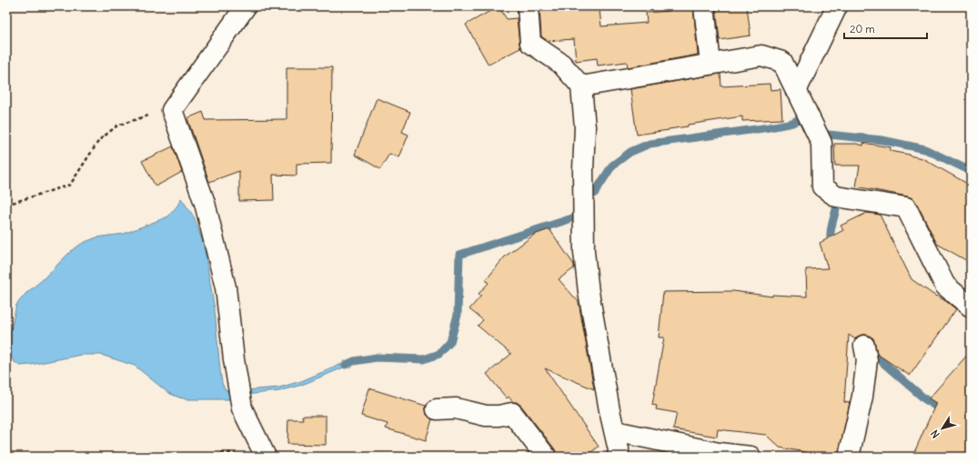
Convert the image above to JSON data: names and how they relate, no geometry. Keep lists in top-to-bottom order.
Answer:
{
  "scale_bar": "20 m",
  "north": "bottom left"
}
